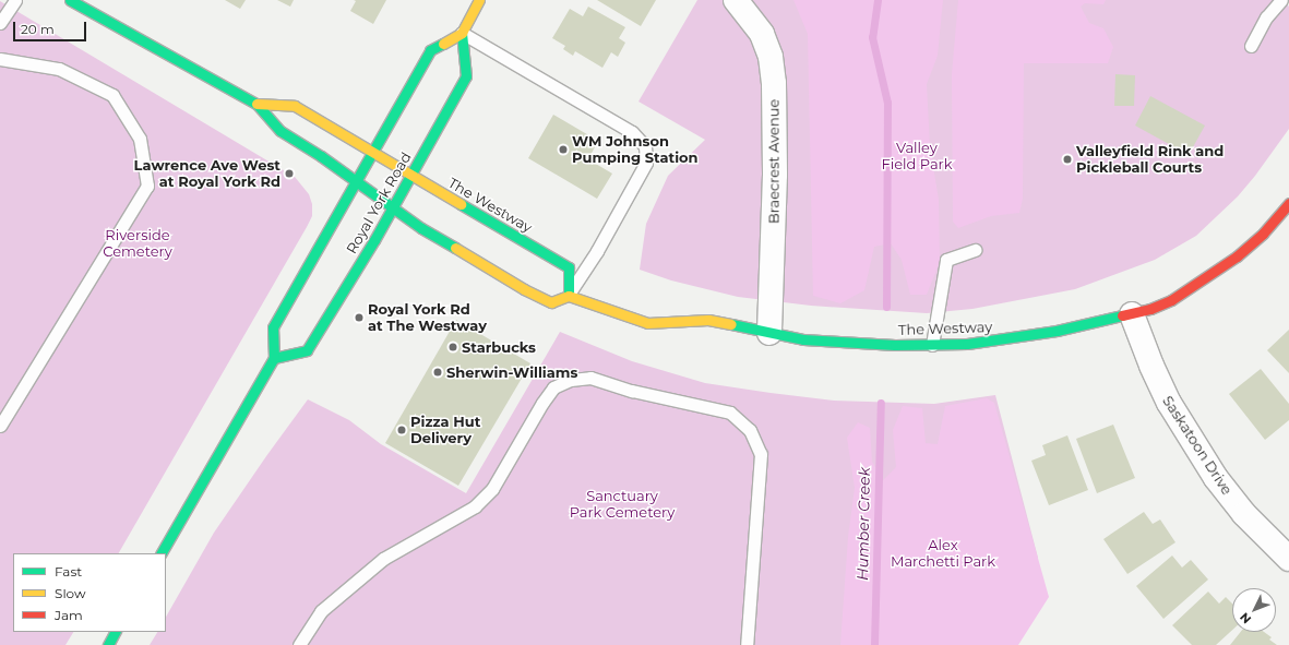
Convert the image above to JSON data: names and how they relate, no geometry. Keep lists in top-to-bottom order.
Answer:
{
  "streets": {
    "main road": ["Royal York Road", "The Westway"],
    "street": ["Braecrest Avenue", "Saskatoon Drive"]
  },
  "crossings": [
    ["Braecrest Avenue", "The Westway"],
    ["Royal York Road", "The Westway"],
    ["The Westway", "Saskatoon Drive"]
  ],
  "water": ["Humber Creek"],
  "parks": [
    "Valley Field Park",
    "Riverside Cemetery",
    "Sanctuary Park Cemetery",
    "Alex Marchetti Park"
  ],
  "places": [
    "WM Johnson Pumping Station",
    "Valleyfield Rink and Pickleball Courts",
    "Lawrence Ave West at Royal York Rd",
    "Royal York Rd at The Westway",
    "Starbucks",
    "Sherwin-Williams",
    "Pizza Hut Delivery"
  ],
  "legend": ["Fast", "Slow", "Jam"],
  "scale_bar": "20 m",
  "north": "bottom left"
}
